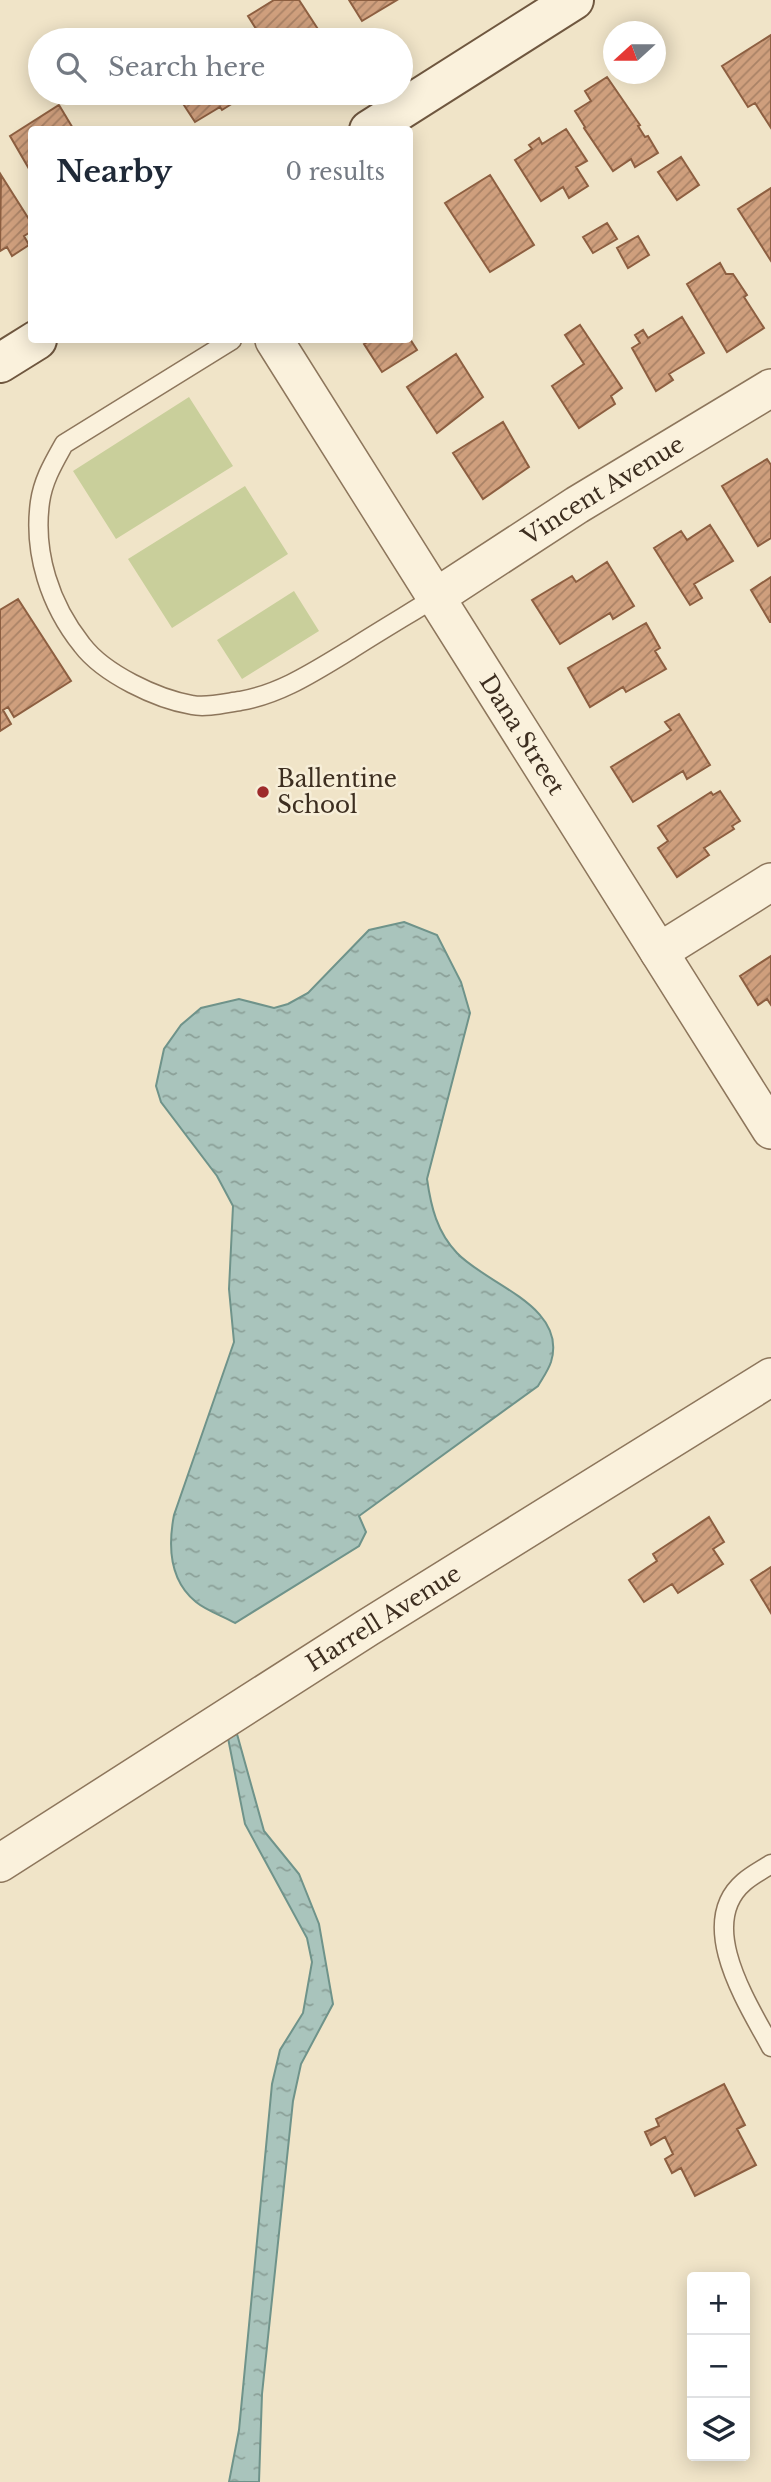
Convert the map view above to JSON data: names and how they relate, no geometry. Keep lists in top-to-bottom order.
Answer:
{
  "streets": {
    "street": ["Vincent Avenue", "Dana Street", "Harrell Avenue"]
  },
  "crossings": [
    ["Vincent Avenue", "Dana Street"]
  ],
  "places": ["Ballentine School"],
  "north": "left",
  "page": {
    "search": "Search here",
    "heading": ["Nearby", "0 results"],
    "map_buttons": ["+", "−"]
  }
}
